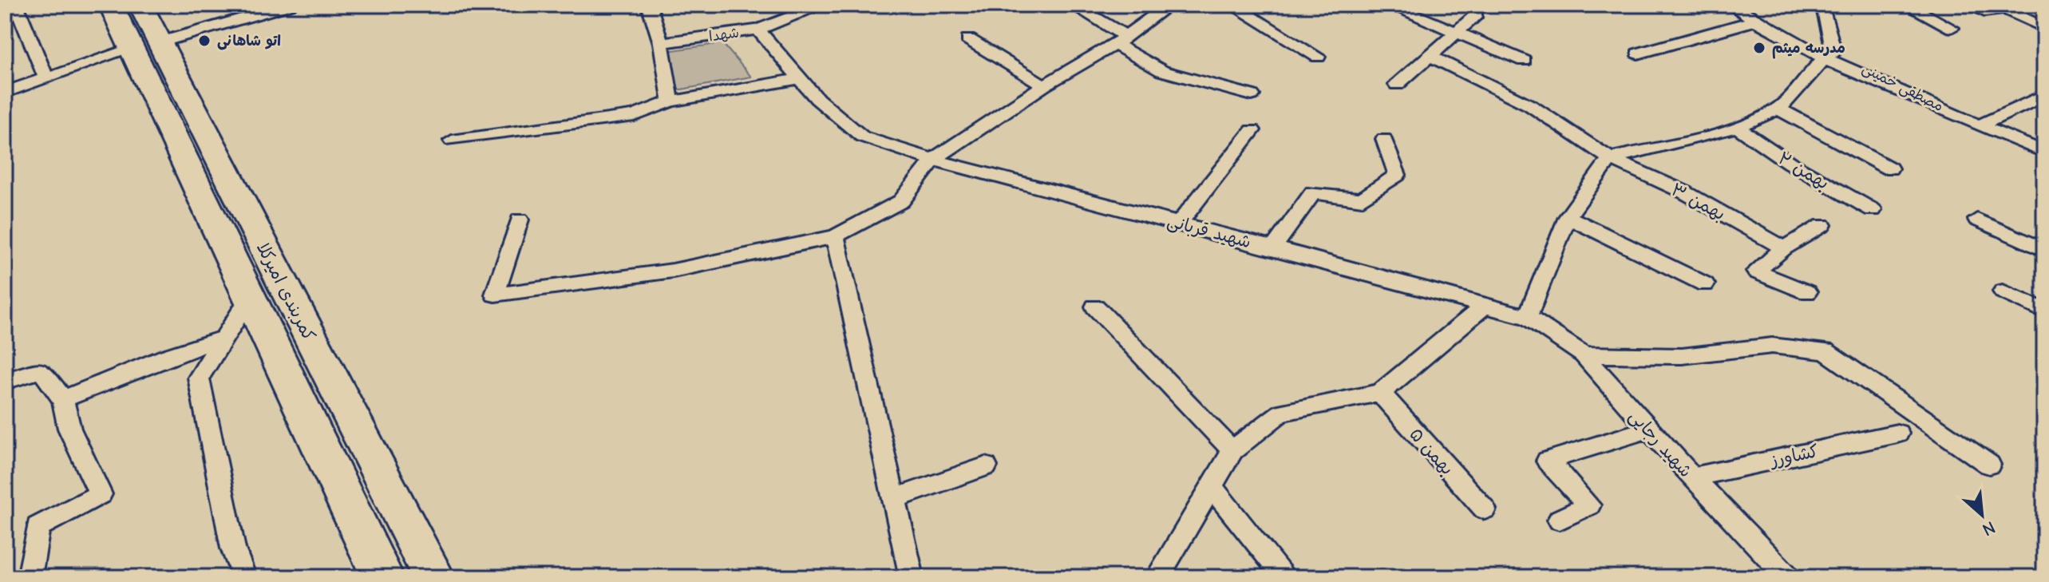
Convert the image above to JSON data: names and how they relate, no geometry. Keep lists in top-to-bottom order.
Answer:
{
  "streets": {
    "highway": ["کمربندی امیرکلا"],
    "street": [
      "شهدا",
      "مصطفی خمینی",
      "بهمن ۲",
      "بهمن ۳",
      "شهید قربانی",
      "شهید رجایی",
      "بهمن ۵",
      "کشاورز"
    ]
  },
  "crossings": [
    ["شهدا", "شهید قربانی"],
    ["شهید قربانی", "شهید رجایی"],
    ["شهید رجایی", "کشاورز"]
  ],
  "places": ["اتو شاهانی", "مدرسه میثم"],
  "north": "bottom right"
}
